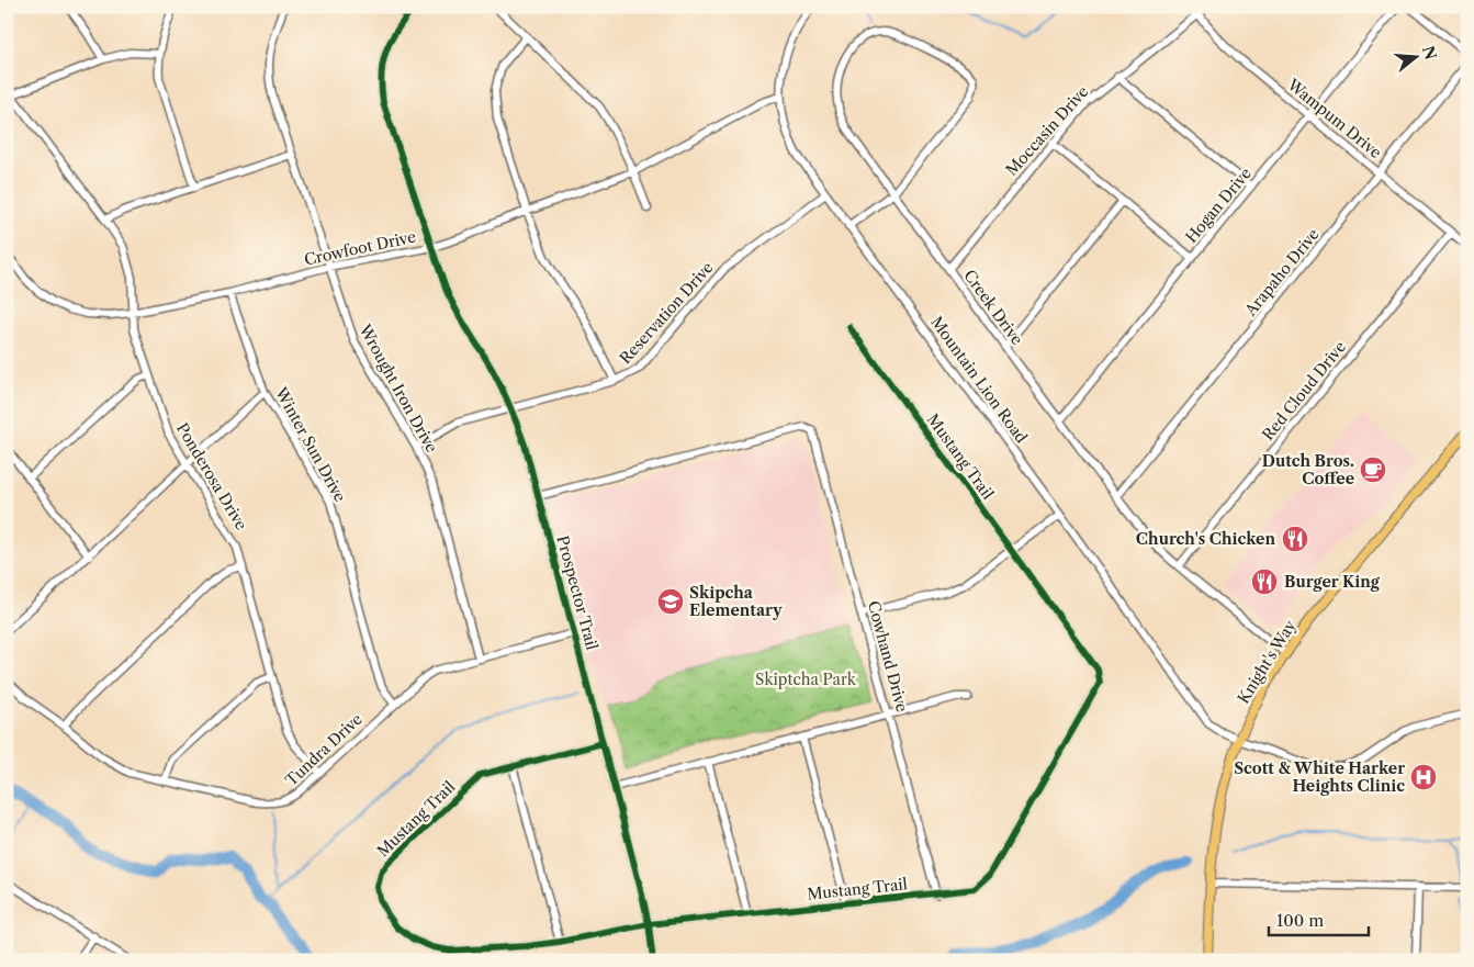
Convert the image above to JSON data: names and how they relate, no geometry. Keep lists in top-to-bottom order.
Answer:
{
  "streets": {
    "main road": ["Knight's Way"],
    "street": [
      "Wampum Drive",
      "Moccasin Drive",
      "Hogan Drive",
      "Crowfoot Drive",
      "Arapaho Drive",
      "Creek Drive",
      "Reservation Drive",
      "Mountain Lion Road",
      "Wrought Iron Drive",
      "Red Cloud Drive",
      "Winter Sun Drive",
      "Mustang Trail",
      "Ponderosa Drive",
      "Prospector Trail",
      "Cowhand Drive",
      "Tundra Drive"
    ]
  },
  "crossings": [
    ["Wampum Drive", "Moccasin Drive"],
    ["Wampum Drive", "Hogan Drive"],
    ["Wampum Drive", "Arapaho Drive"],
    ["Wampum Drive", "Red Cloud Drive"],
    ["Moccasin Drive", "Creek Drive"],
    ["Hogan Drive", "Creek Drive"],
    ["Crowfoot Drive", "Mountain Lion Road"],
    ["Crowfoot Drive", "Wrought Iron Drive"],
    ["Crowfoot Drive", "Winter Sun Drive"],
    ["Crowfoot Drive", "Ponderosa Drive"],
    ["Crowfoot Drive", "Prospector Trail"],
    ["Arapaho Drive", "Creek Drive"],
    ["Creek Drive", "Red Cloud Drive"],
    ["Creek Drive", "Knight's Way"],
    ["Reservation Drive", "Mountain Lion Road"],
    ["Reservation Drive", "Wrought Iron Drive"],
    ["Reservation Drive", "Prospector Trail"],
    ["Mountain Lion Road", "Knight's Way"],
    ["Wrought Iron Drive", "Tundra Drive"],
    ["Winter Sun Drive", "Tundra Drive"],
    ["Mustang Trail", "Prospector Trail"],
    ["Mustang Trail", "Cowhand Drive"],
    ["Ponderosa Drive", "Tundra Drive"],
    ["Prospector Trail", "Cowhand Drive"],
    ["Prospector Trail", "Tundra Drive"]
  ],
  "parks": ["Skiptcha Park"],
  "places": {
    "cafe": ["Dutch Bros. Coffee"],
    "restaurant": ["Church's Chicken", "Burger King"],
    "school or university": ["Skipcha Elementary"],
    "hospital": ["Scott & White Harker Heights Clinic"]
  },
  "scale_bar": "100 m",
  "north": "right"
}
